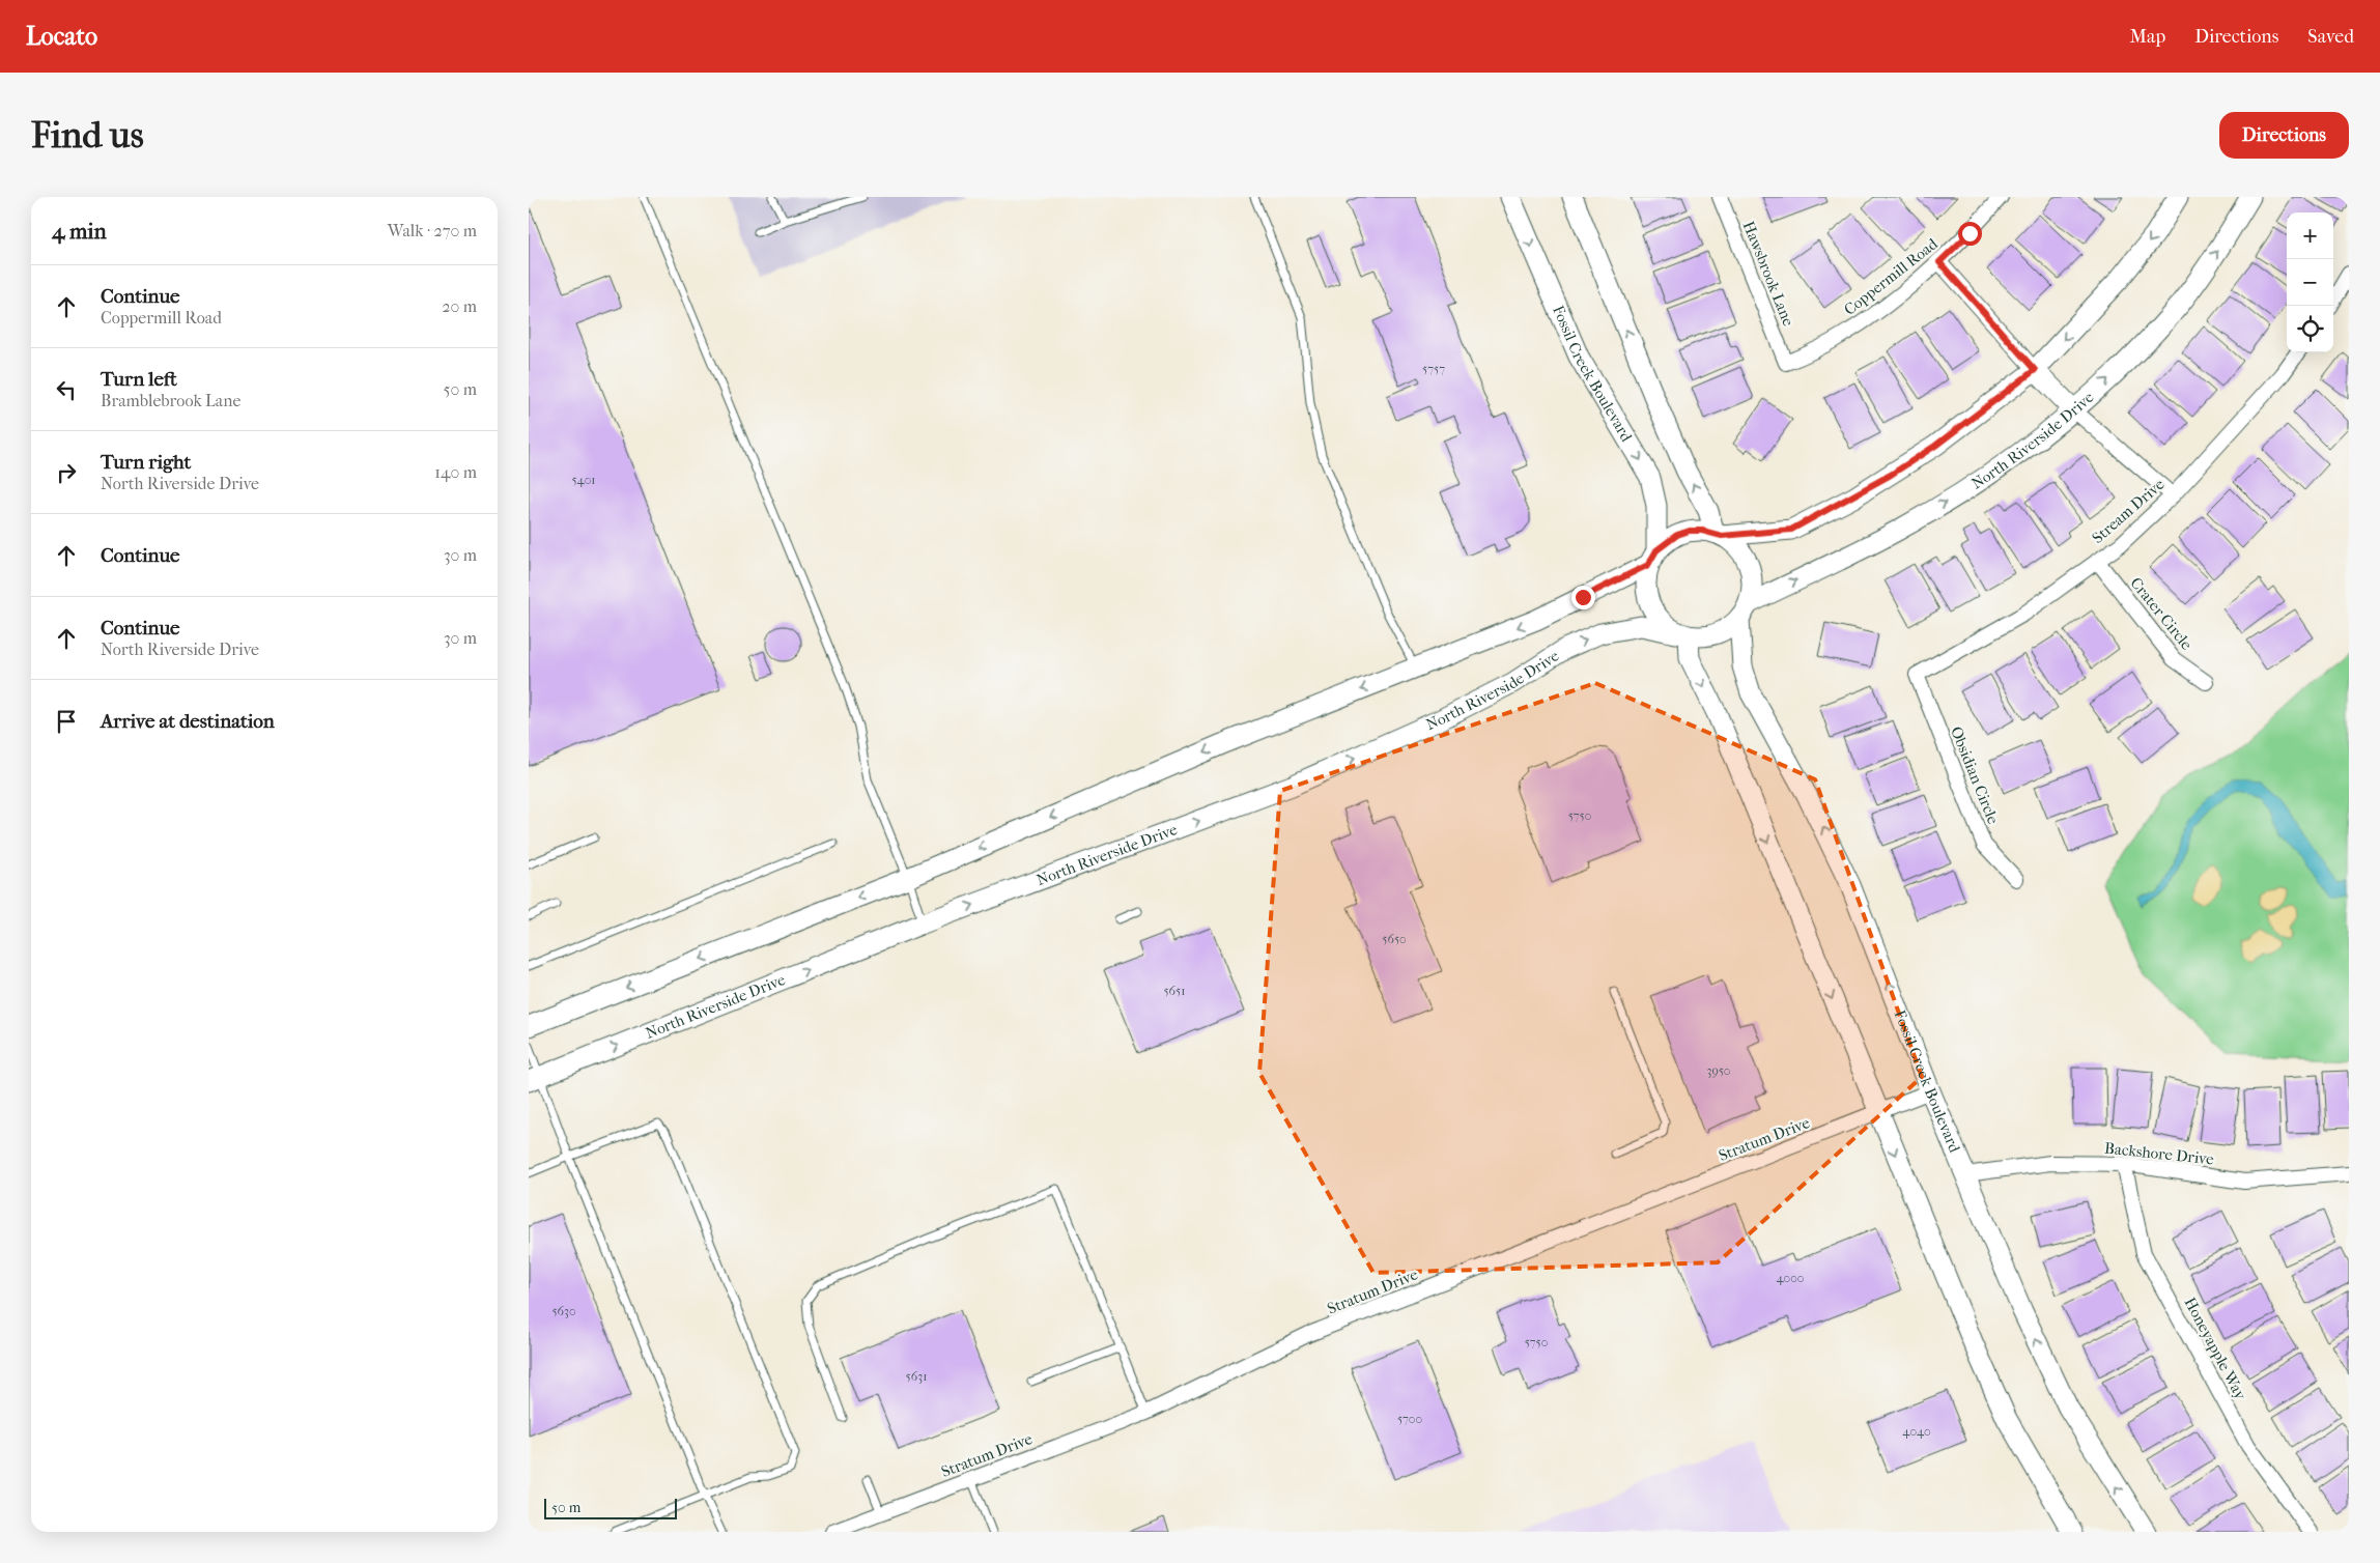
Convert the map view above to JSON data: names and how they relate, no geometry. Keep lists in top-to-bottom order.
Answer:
{
  "streets": {
    "main road": ["Fossil Creek Boulevard", "North Riverside Drive"],
    "street": [
      "Hawsbrook Lane",
      "Coppermill Road",
      "Stream Drive",
      "Crater Circle",
      "Obsidian Circle",
      "Stratum Drive",
      "Backshore Drive",
      "Honeyapple Way"
    ]
  },
  "crossings": [
    ["Hawsbrook Lane", "Coppermill Road"],
    ["Fossil Creek Boulevard", "North Riverside Drive"],
    ["Fossil Creek Boulevard", "Stratum Drive"],
    ["Fossil Creek Boulevard", "Backshore Drive"],
    ["Stream Drive", "Crater Circle"],
    ["Stream Drive", "Obsidian Circle"],
    ["Backshore Drive", "Honeyapple Way"]
  ],
  "house_numbers": [
    "5757",
    "5401",
    "5750",
    "5650",
    "5651",
    "3950",
    "4000",
    "5630",
    "5750",
    "5631",
    "5700",
    "4040"
  ],
  "scale_bar": "50 m",
  "page": {
    "header": "Locato",
    "nav": ["Map", "Directions", "Saved"],
    "buttons": "Directions",
    "title": "Find us",
    "heading": ["4 min", "Walk · 270 m"],
    "map_buttons": ["+", "−"],
    "list": [
      ["Continue", "Coppermill Road", "20 m"],
      ["Turn left", "Bramblebrook Lane", "50 m"],
      ["Turn right", "North Riverside Drive", "140 m"],
      ["Continue", "30 m"],
      ["Continue", "North Riverside Drive", "30 m"],
      "Arrive at destination"
    ],
    "scale": "50 m"
  }
}
